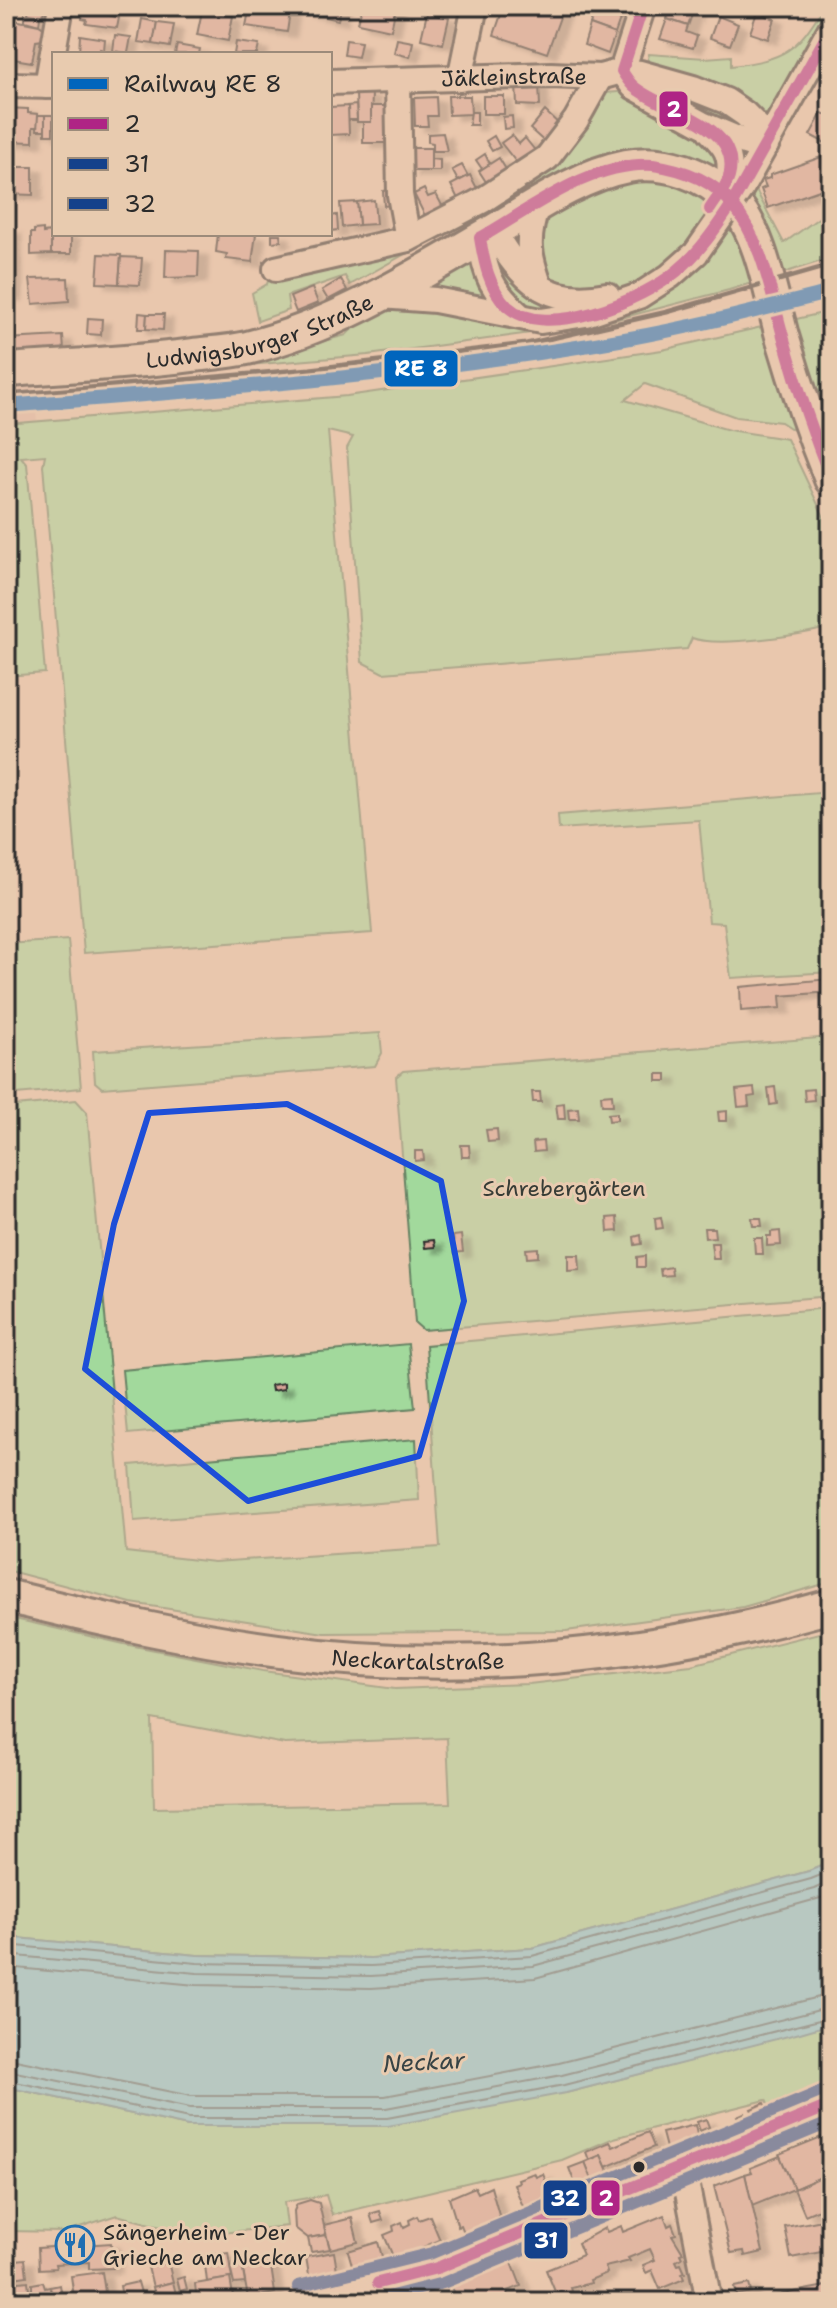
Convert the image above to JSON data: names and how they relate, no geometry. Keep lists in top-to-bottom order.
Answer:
{
  "streets": {
    "main road": ["Ludwigsburger Straße", "Neckartalstraße"],
    "street": ["Jäkleinstraße"]
  },
  "water": ["Neckar"],
  "parks": ["Schrebergärten"],
  "places": {
    "restaurant": ["Sängerheim - Der Grieche am Neckar"]
  },
  "lines": ["transit line 2", "transit line 32", "transit line 31"],
  "legend": [
    "Railway RE 8",
    "2",
    "31",
    "32"
  ]
}
